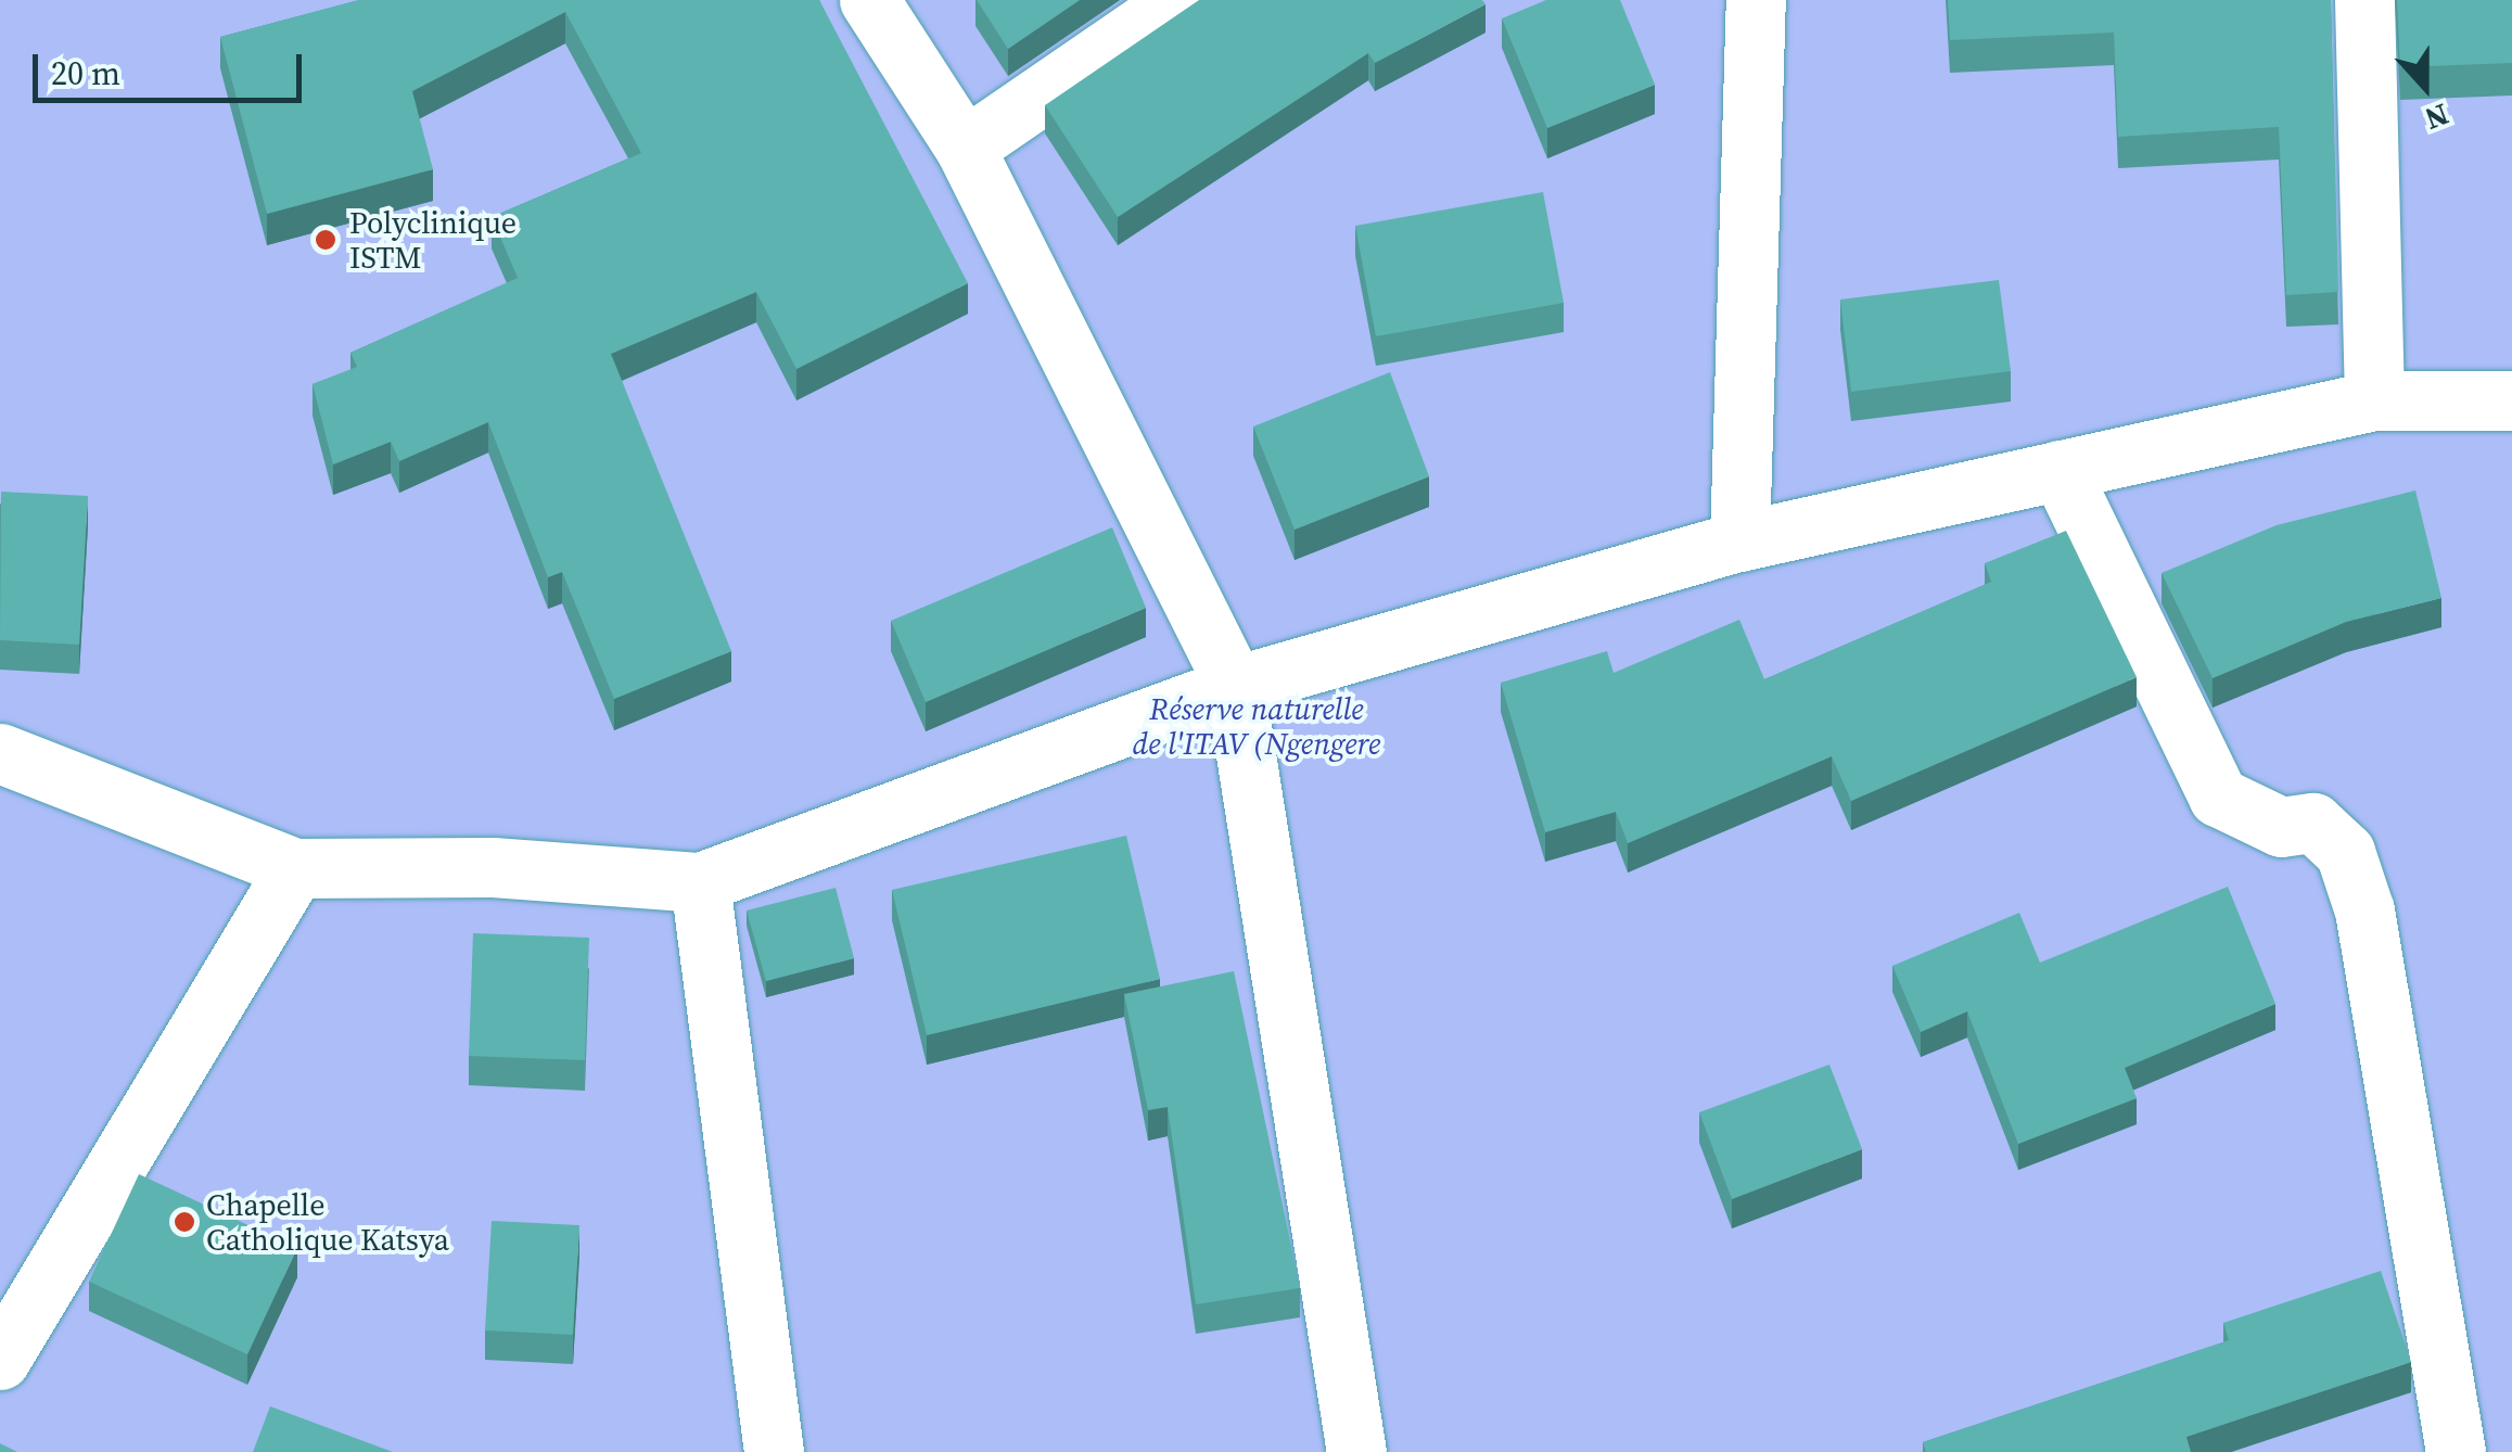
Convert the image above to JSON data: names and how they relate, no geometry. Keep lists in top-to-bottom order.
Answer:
{
  "parks": ["Réserve naturelle de l'ITAV (Ngengere"],
  "places": ["Polyclinique ISTM", "Chapelle Catholique Katsya"],
  "scale_bar": "20 m",
  "north": "bottom"
}
